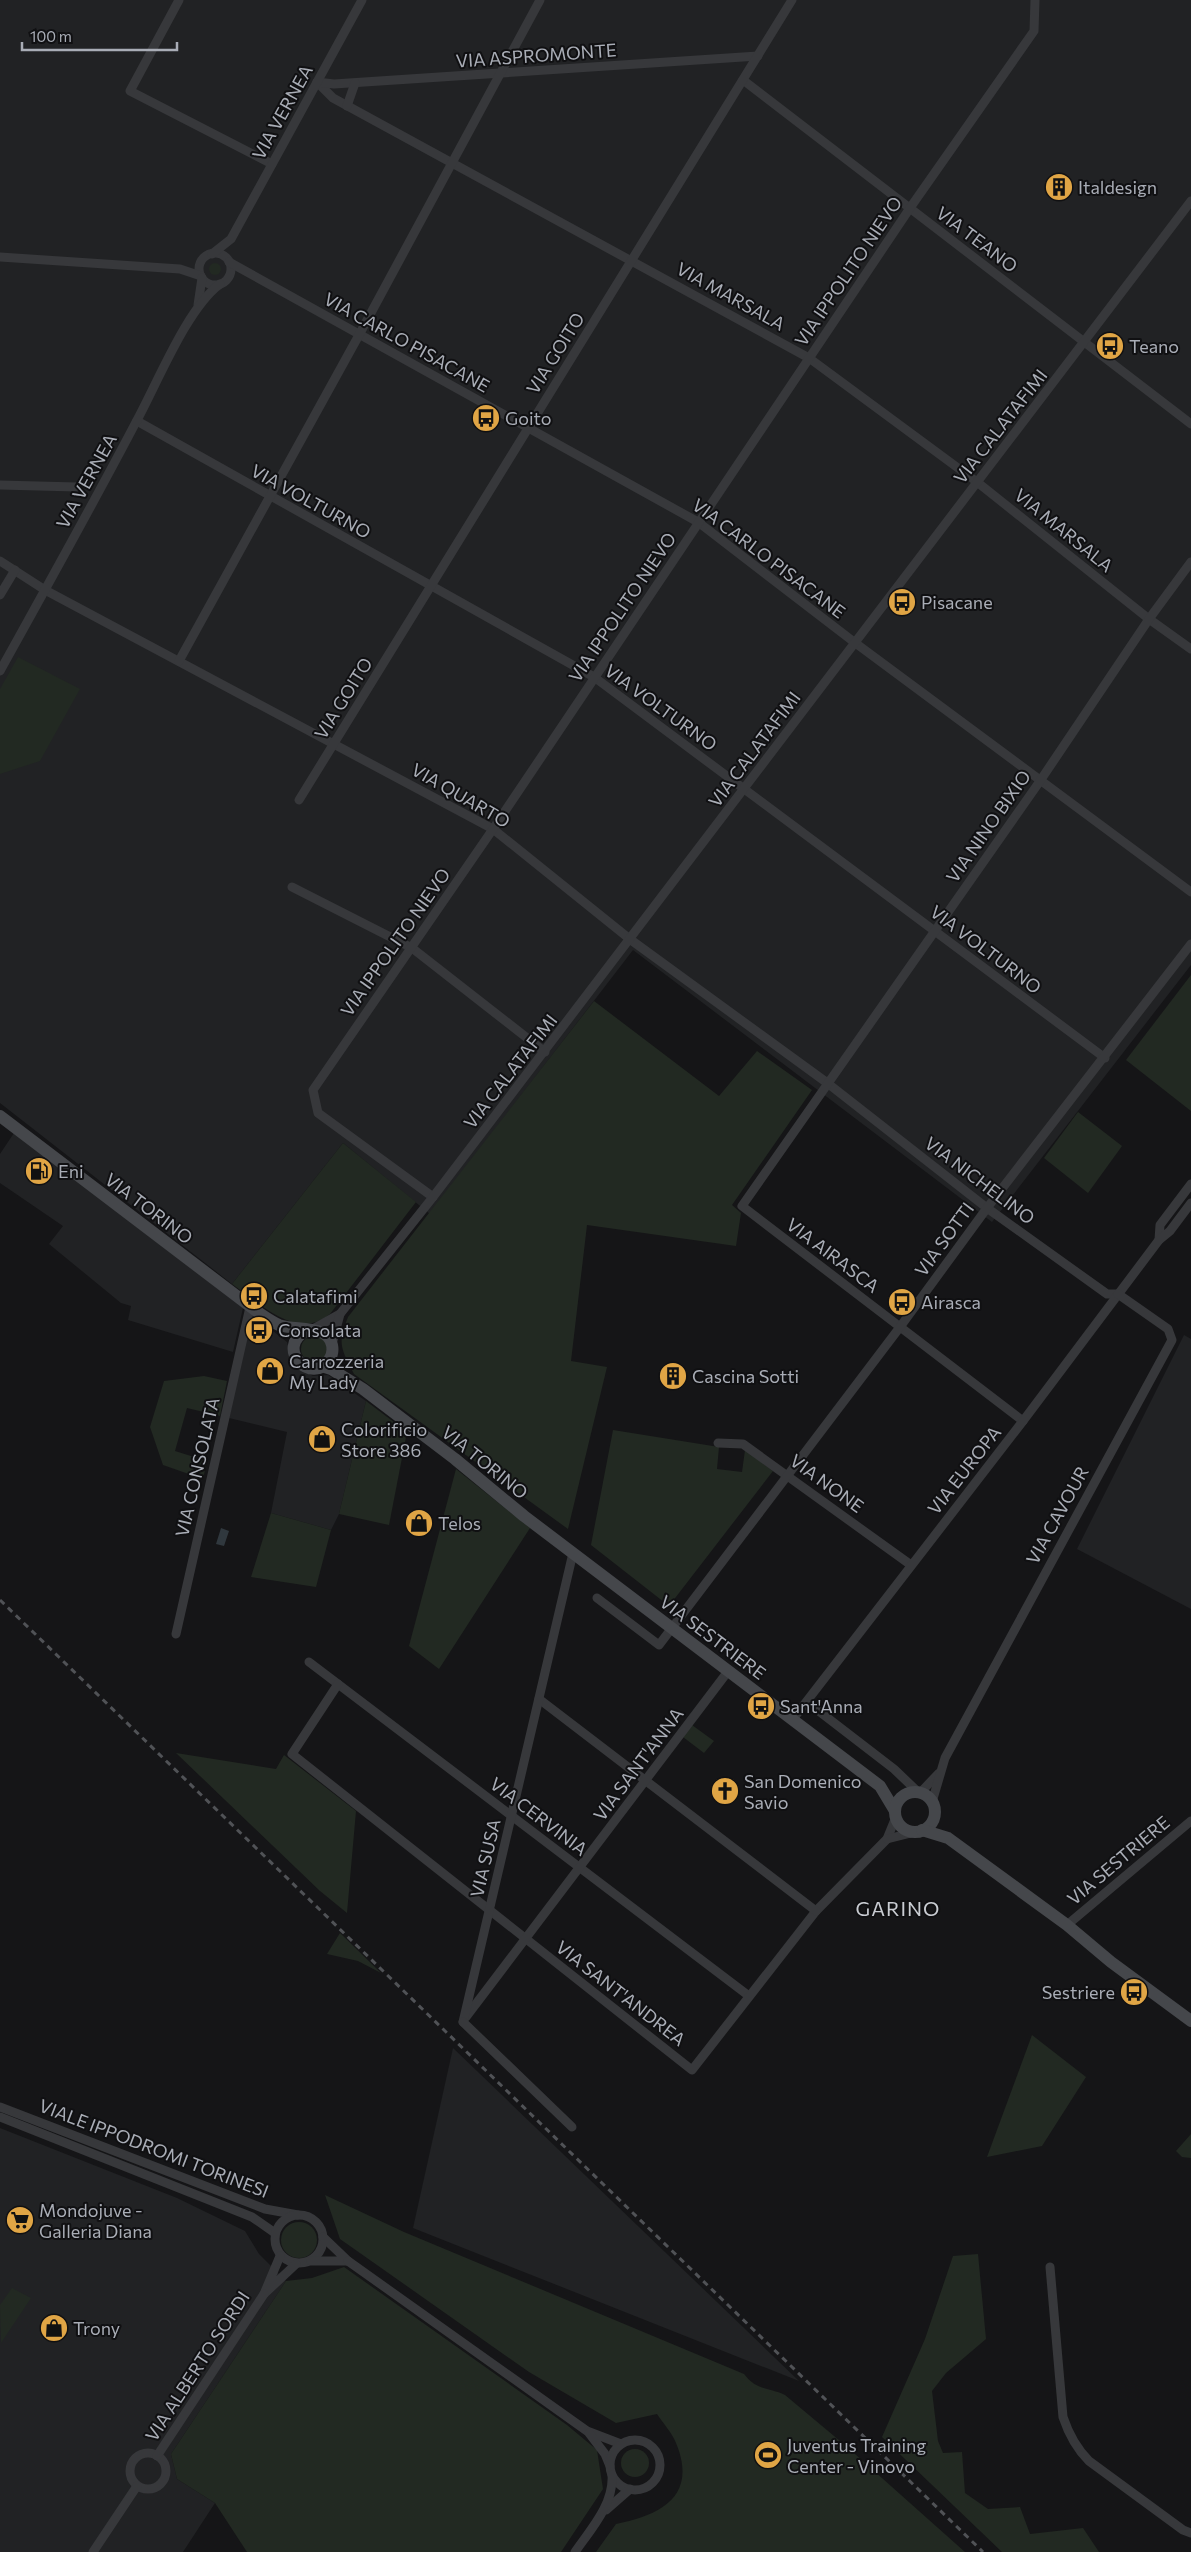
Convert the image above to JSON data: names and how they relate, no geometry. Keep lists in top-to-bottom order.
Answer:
{
  "streets": {
    "main road": ["VIA TORINO", "VIA SESTRIERE"],
    "street": [
      "VIA ASPROMONTE",
      "VIA VERNEA",
      "VIA TEANO",
      "VIA IPPOLITO NIEVO",
      "VIA MARSALA",
      "VIA CARLO PISACANE",
      "VIA GOITO",
      "VIA CALATAFIMI",
      "VIA VOLTURNO",
      "VIA QUARTO",
      "VIA NINO BIXIO",
      "VIA NICHELINO",
      "VIA SOTTI",
      "VIA AIRASCA",
      "VIA CONSOLATA",
      "VIA EUROPA",
      "VIA NONE",
      "VIA CAVOUR",
      "VIA SANT'ANNA",
      "VIA CERVINIA",
      "VIA SUSA",
      "VIA SANT'ANDREA",
      "VIALE IPPODROMI TORINESI",
      "VIA ALBERTO SORDI"
    ]
  },
  "crossings": [
    ["VIA ASPROMONTE", "VIA VERNEA"],
    ["VIA ASPROMONTE", "VIA MARSALA"],
    ["VIA ASPROMONTE", "VIA GOITO"],
    ["VIA VERNEA", "VIA MARSALA"],
    ["VIA VERNEA", "VIA VOLTURNO"],
    ["VIA VERNEA", "VIA QUARTO"],
    ["VIA TEANO", "VIA IPPOLITO NIEVO"],
    ["VIA TEANO", "VIA GOITO"],
    ["VIA TEANO", "VIA CALATAFIMI"],
    ["VIA IPPOLITO NIEVO", "VIA MARSALA"],
    ["VIA IPPOLITO NIEVO", "VIA CARLO PISACANE"],
    ["VIA IPPOLITO NIEVO", "VIA CALATAFIMI"],
    ["VIA IPPOLITO NIEVO", "VIA VOLTURNO"],
    ["VIA IPPOLITO NIEVO", "VIA QUARTO"],
    ["VIA MARSALA", "VIA GOITO"],
    ["VIA MARSALA", "VIA CALATAFIMI"],
    ["VIA MARSALA", "VIA NINO BIXIO"],
    ["VIA CARLO PISACANE", "VIA GOITO"],
    ["VIA CARLO PISACANE", "VIA CALATAFIMI"],
    ["VIA CARLO PISACANE", "VIA NINO BIXIO"],
    ["VIA GOITO", "VIA VOLTURNO"],
    ["VIA GOITO", "VIA QUARTO"],
    ["VIA CALATAFIMI", "VIA VOLTURNO"],
    ["VIA CALATAFIMI", "VIA QUARTO"],
    ["VIA CALATAFIMI", "VIA TORINO"],
    ["VIA VOLTURNO", "VIA NINO BIXIO"],
    ["VIA VOLTURNO", "VIA SOTTI"],
    ["VIA QUARTO", "VIA NINO BIXIO"],
    ["VIA QUARTO", "VIA NICHELINO"],
    ["VIA NINO BIXIO", "VIA NICHELINO"],
    ["VIA NINO BIXIO", "VIA AIRASCA"],
    ["VIA NICHELINO", "VIA SOTTI"],
    ["VIA NICHELINO", "VIA EUROPA"],
    ["VIA NICHELINO", "VIA CAVOUR"],
    ["VIA TORINO", "VIA CONSOLATA"],
    ["VIA TORINO", "VIA SESTRIERE"],
    ["VIA SOTTI", "VIA AIRASCA"],
    ["VIA SOTTI", "VIA NONE"],
    ["VIA SOTTI", "VIA SESTRIERE"],
    ["VIA AIRASCA", "VIA EUROPA"],
    ["VIA EUROPA", "VIA NONE"],
    ["VIA EUROPA", "VIA CAVOUR"],
    ["VIA EUROPA", "VIA SESTRIERE"],
    ["VIA SESTRIERE", "VIA SANT'ANNA"],
    ["VIA SESTRIERE", "VIA SUSA"],
    ["VIA SANT'ANNA", "VIA CERVINIA"],
    ["VIA SANT'ANNA", "VIA SUSA"],
    ["VIA SANT'ANNA", "VIA SANT'ANDREA"],
    ["VIA CERVINIA", "VIA SUSA"],
    ["VIA CERVINIA", "VIA SANT'ANDREA"],
    ["VIA SUSA", "VIA SANT'ANDREA"],
    ["VIALE IPPODROMI TORINESI", "VIA ALBERTO SORDI"]
  ],
  "districts": ["GARINO"],
  "places": {
    "building": ["Italdesign", "Cascina Sotti"],
    "bus stop": [
      "Teano",
      "Goito",
      "Pisacane",
      "Calatafimi",
      "Airasca",
      "Consolata",
      "Sant'Anna",
      "Sestriere"
    ],
    "fuel station": ["Eni"],
    "shop": [
      "Carrozzeria My Lady",
      "Colorificio Store 386",
      "Telos",
      "Trony"
    ],
    "church": ["San Domenico Savio"],
    "supermarket": ["Mondojuve - Galleria Diana"],
    "sports": ["Juventus Training Center - Vinovo"]
  },
  "scale_bar": "100 m"
}
